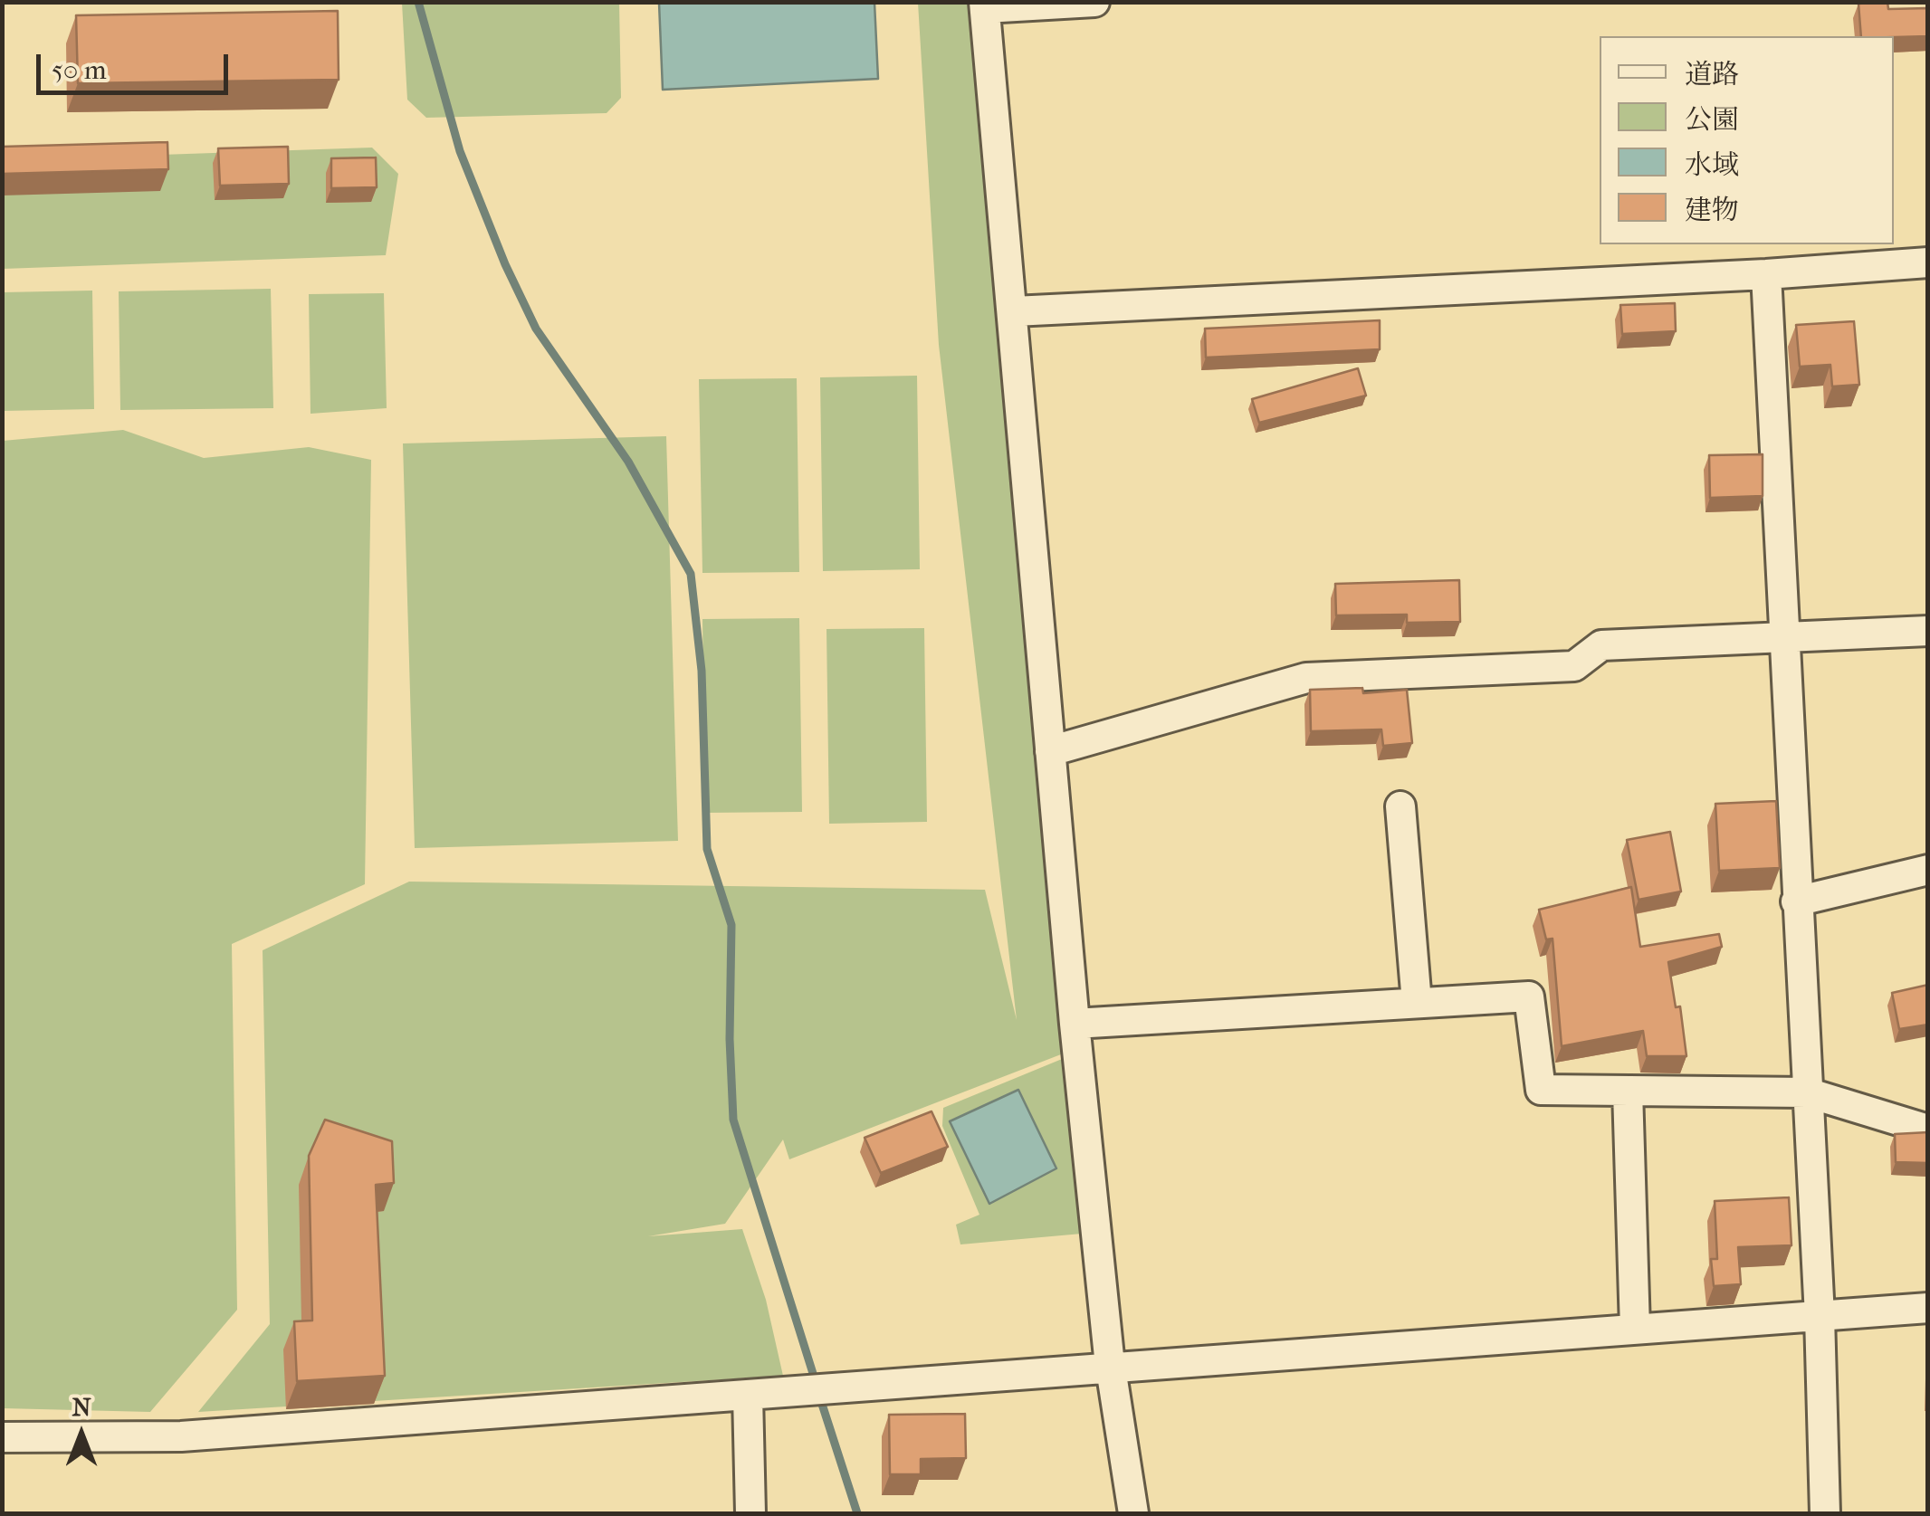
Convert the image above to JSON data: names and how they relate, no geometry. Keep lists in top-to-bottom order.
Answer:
{
  "legend": [
    "道路",
    "公園",
    "水域",
    "建物"
  ],
  "scale_bar": "50 m",
  "north": "top"
}
